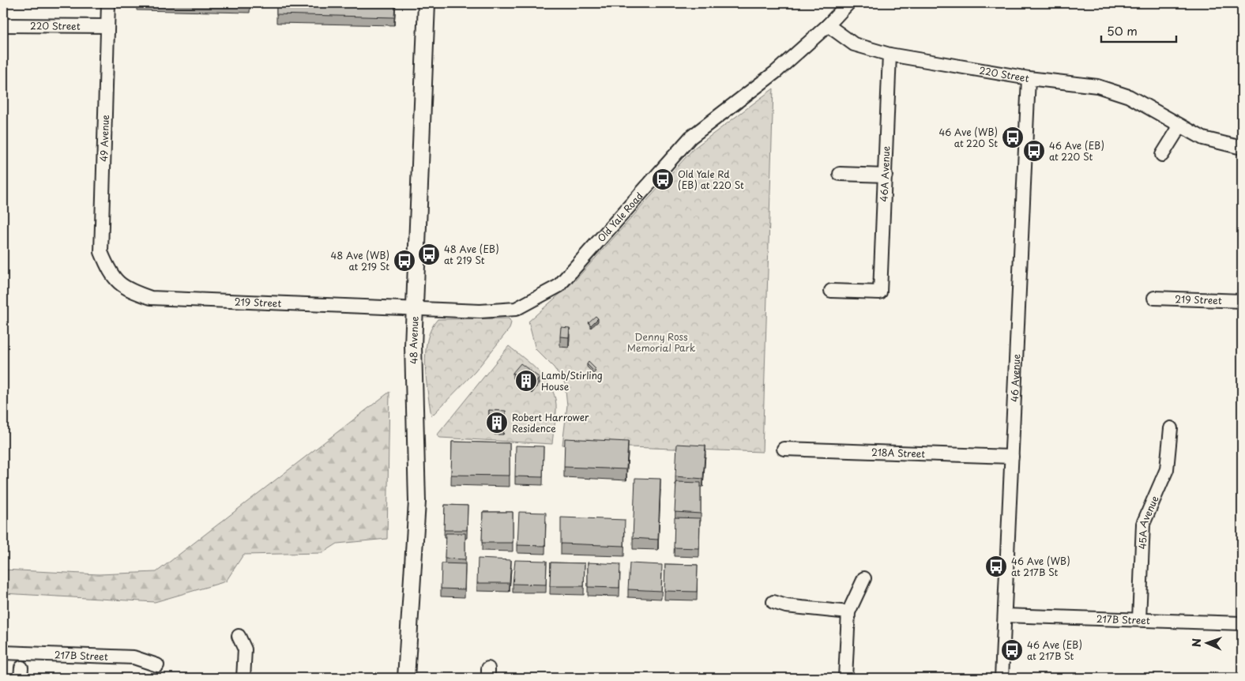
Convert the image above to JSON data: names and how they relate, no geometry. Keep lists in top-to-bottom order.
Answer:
{
  "streets": {
    "main road": ["48 Avenue"],
    "street": [
      "220 Street",
      "49 Avenue",
      "46A Avenue",
      "Old Yale Road",
      "219 Street",
      "46 Avenue",
      "218A Street",
      "45A Avenue",
      "217B Street"
    ]
  },
  "crossings": [
    ["220 Street", "49 Avenue"],
    ["220 Street", "46A Avenue"],
    ["220 Street", "Old Yale Road"],
    ["220 Street", "46 Avenue"],
    ["49 Avenue", "219 Street"],
    ["Old Yale Road", "219 Street"],
    ["Old Yale Road", "48 Avenue"],
    ["219 Street", "48 Avenue"],
    ["46 Avenue", "218A Street"],
    ["46 Avenue", "217B Street"],
    ["45A Avenue", "217B Street"]
  ],
  "parks": ["Denny Ross Memorial Park"],
  "places": {
    "bus stop": [
      "46 Ave (WB) at 220 St",
      "46 Ave (EB) at 220 St",
      "Old Yale Rd (EB) at 220 St",
      "48 Ave (EB) at 219 St",
      "48 Ave (WB) at 219 St",
      "46 Ave (WB) at 217B St",
      "46 Ave (EB) at 217B St"
    ],
    "building": ["Lamb/Stirling House", "Robert Harrower Residence"]
  },
  "scale_bar": "50 m",
  "north": "left"
}
